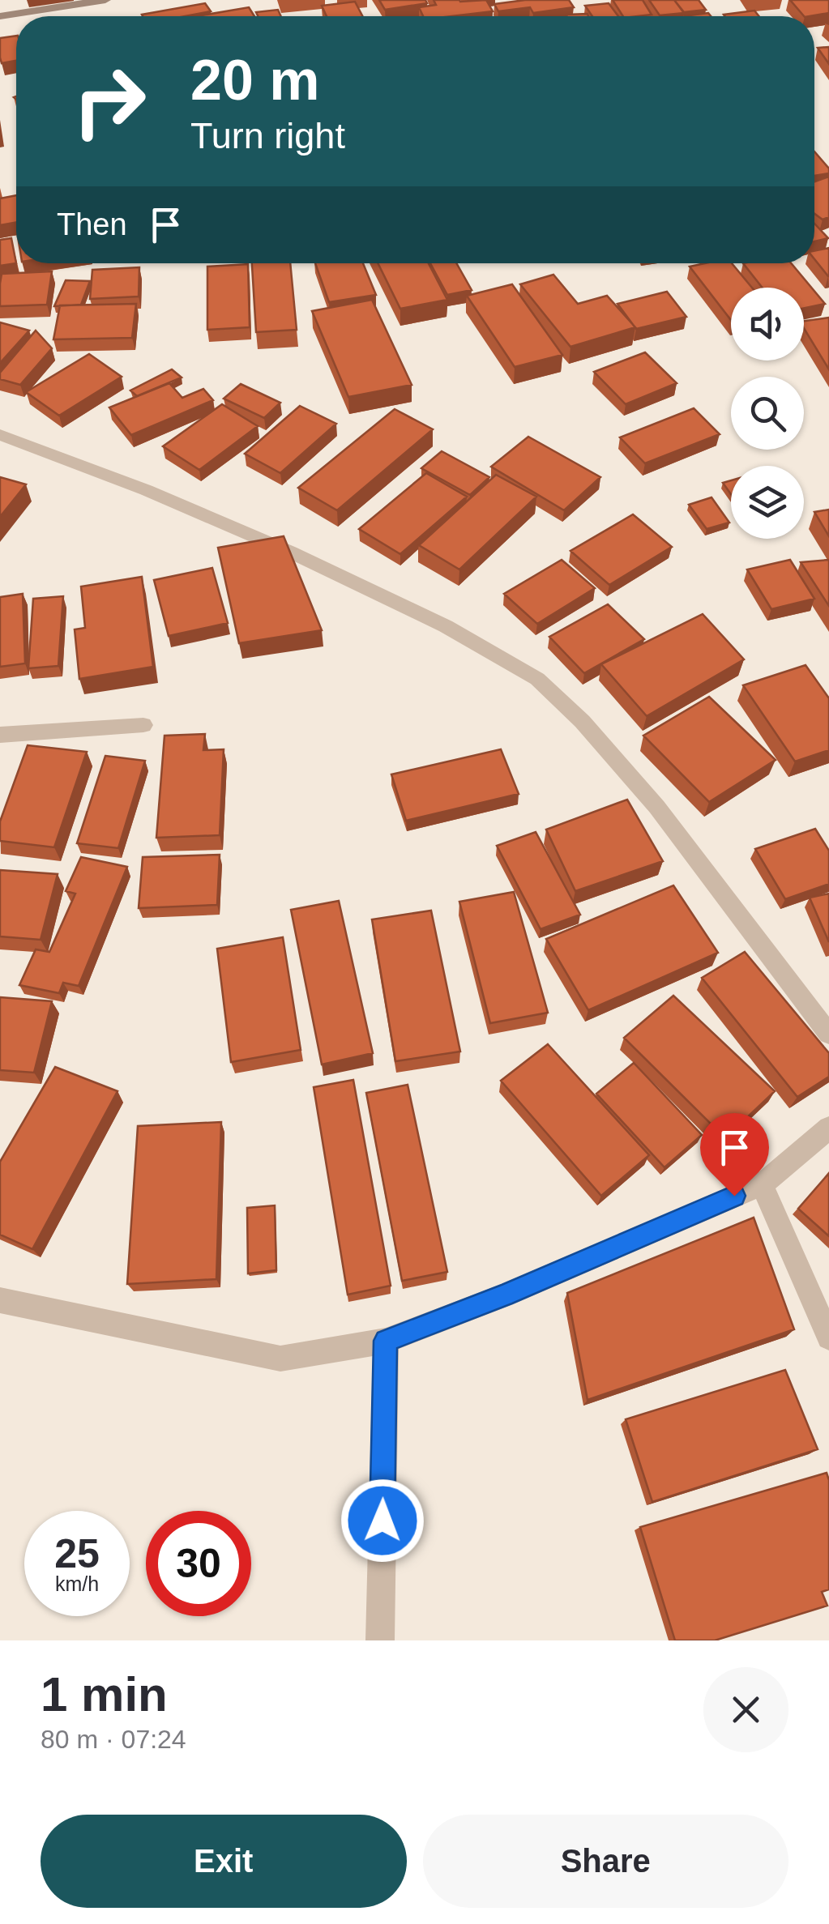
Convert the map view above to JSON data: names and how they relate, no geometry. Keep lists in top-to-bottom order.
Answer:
{
  "page": {
    "turn": ["20 m", "Turn right"],
    "then": "Then",
    "speed": "25 km/h",
    "limit": "30",
    "heading": ["1 min", "80 m · 07:24"],
    "buttons": ["Exit", "Share"]
  }
}
